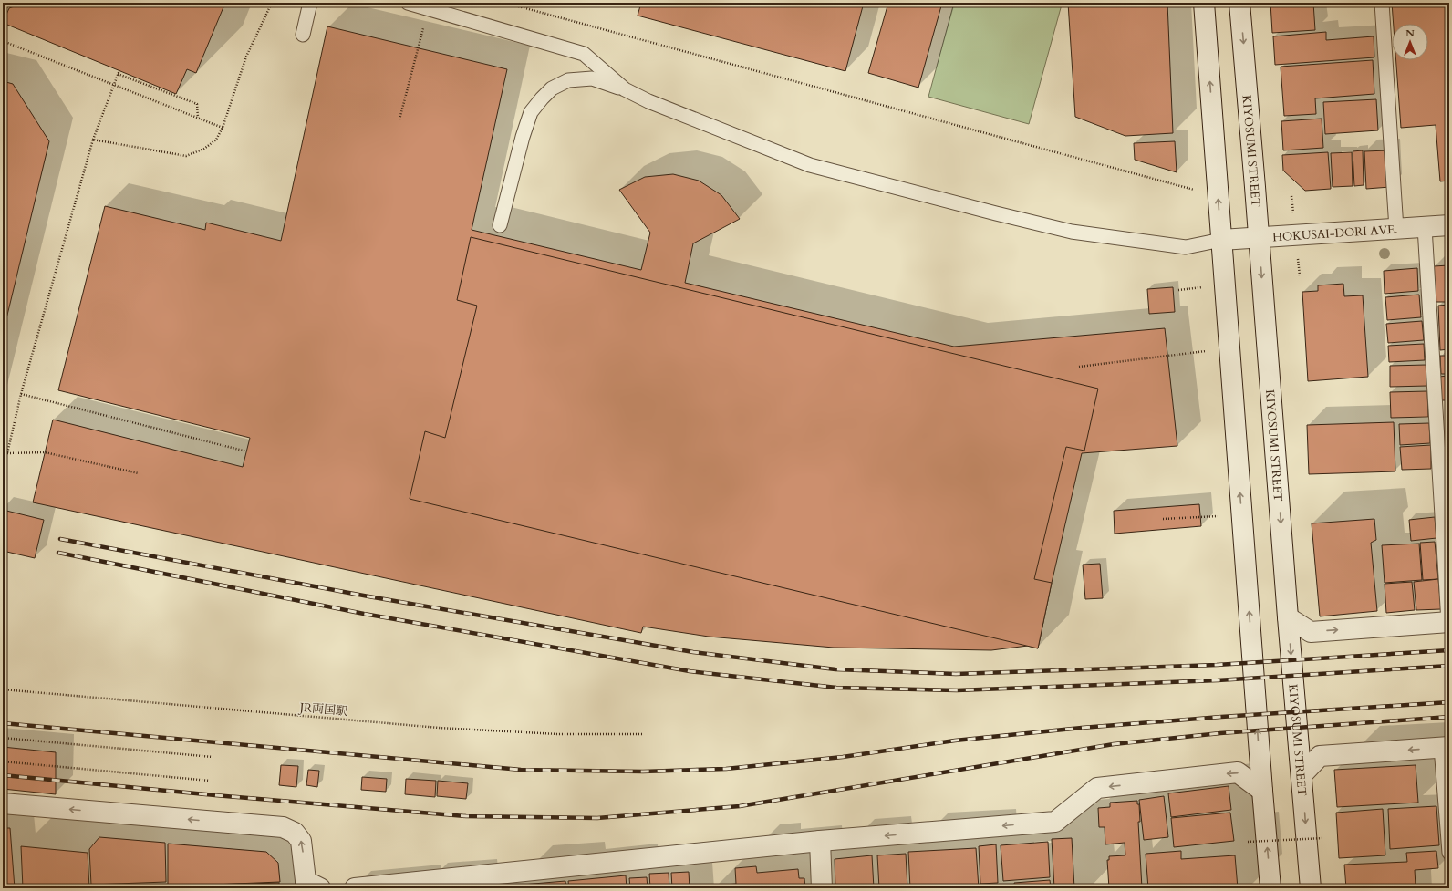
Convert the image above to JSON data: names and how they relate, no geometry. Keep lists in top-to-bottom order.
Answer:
{
  "streets": {
    "street": ["KIYOSUMI STREET", "HOKUSAI-DORI AVE."],
    "path": ["JR両国駅"]
  },
  "crossings": [
    ["KIYOSUMI STREET", "HOKUSAI-DORI AVE."]
  ],
  "north": "top"
}
